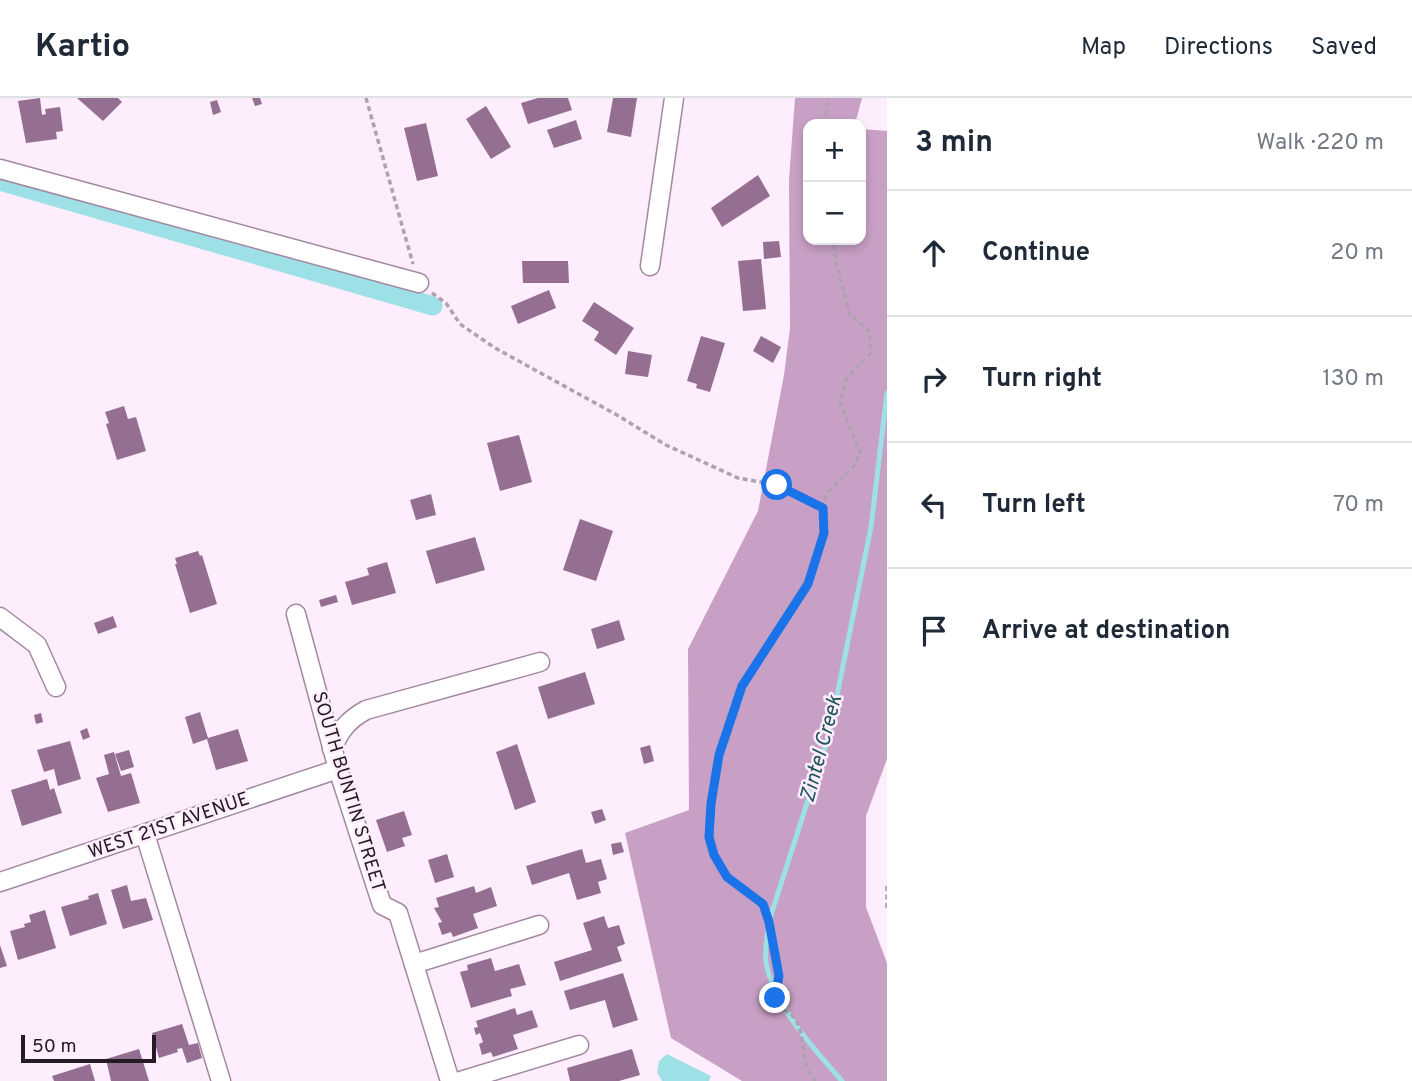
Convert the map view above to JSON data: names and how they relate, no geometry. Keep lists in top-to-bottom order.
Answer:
{
  "streets": {
    "street": ["SOUTH BUNTIN STREET", "WEST 21ST AVENUE"]
  },
  "crossings": [
    ["SOUTH BUNTIN STREET", "WEST 21ST AVENUE"]
  ],
  "water": ["Zintel Creek"],
  "scale_bar": "50 m",
  "page": {
    "header": "Kartio",
    "nav": ["Map", "Directions", "Saved"],
    "heading": ["3 min", "Walk · 220 m"],
    "map_buttons": ["+", "−"],
    "list": [
      ["Continue", "20 m"],
      ["Turn right", "130 m"],
      ["Turn left", "70 m"],
      "Arrive at destination"
    ],
    "scale": "50 m"
  }
}
